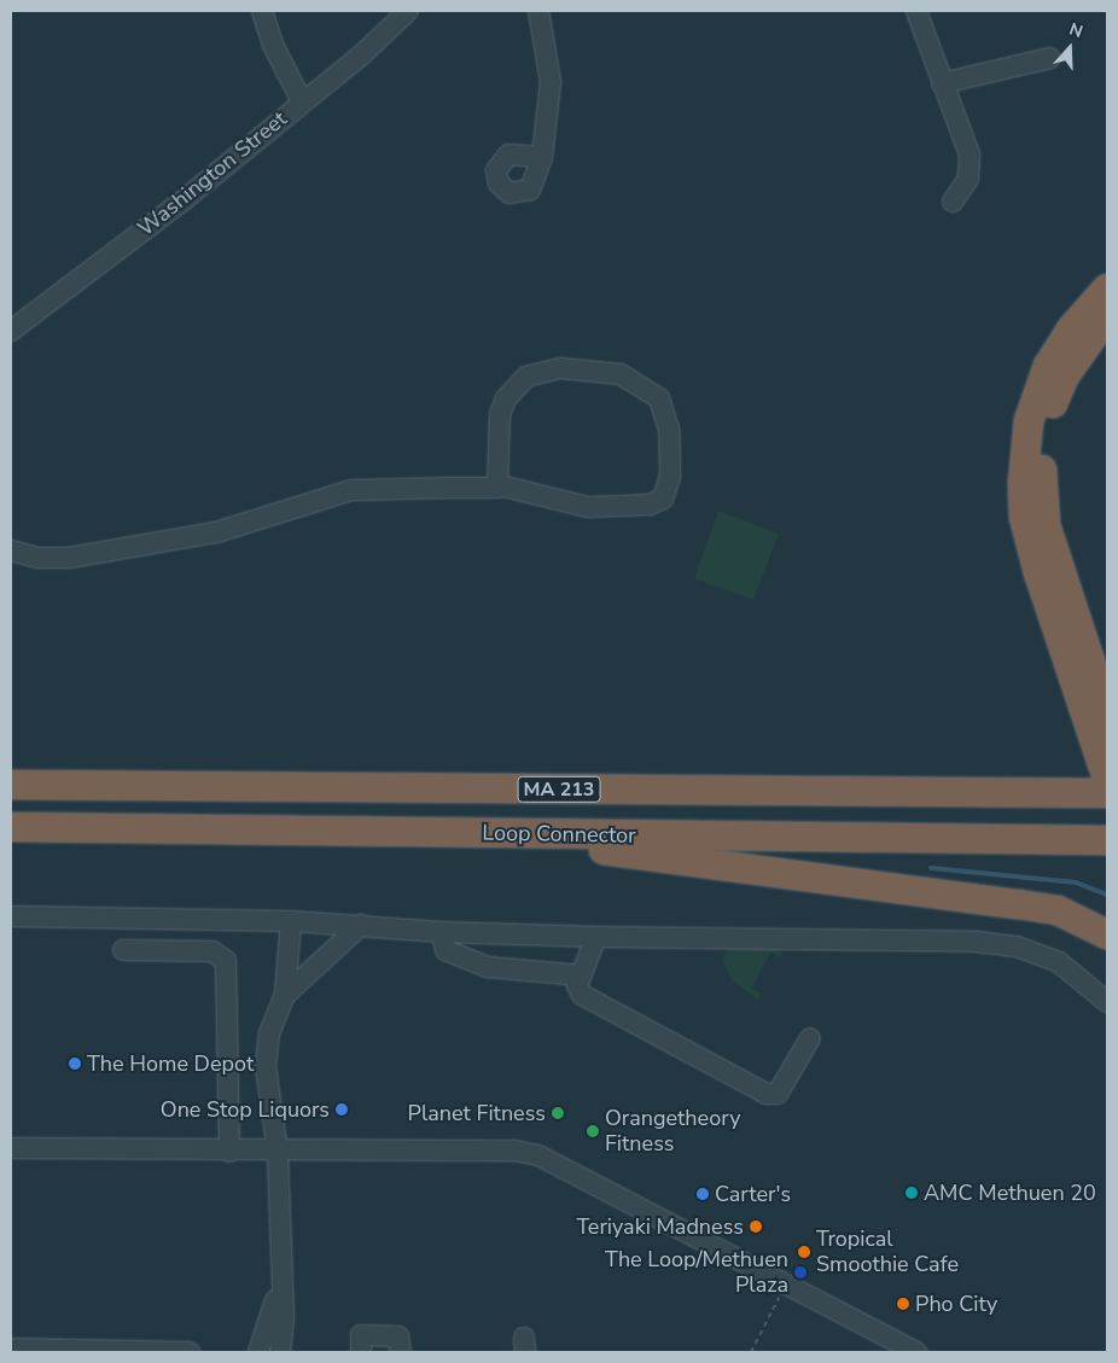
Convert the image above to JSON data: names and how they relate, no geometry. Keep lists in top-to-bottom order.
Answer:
{
  "streets": {
    "highway": ["MA 213", "Loop Connector"],
    "street": ["Washington Street"]
  },
  "places": [
    "The Home Depot",
    "One Stop Liquors",
    "Planet Fitness",
    "Orangetheory Fitness",
    "AMC Methuen 20",
    "Carter's",
    "Teriyaki Madness",
    "Tropical Smoothie Cafe",
    "The Loop/Methuen Plaza",
    "Pho City"
  ],
  "north": "top"
}
